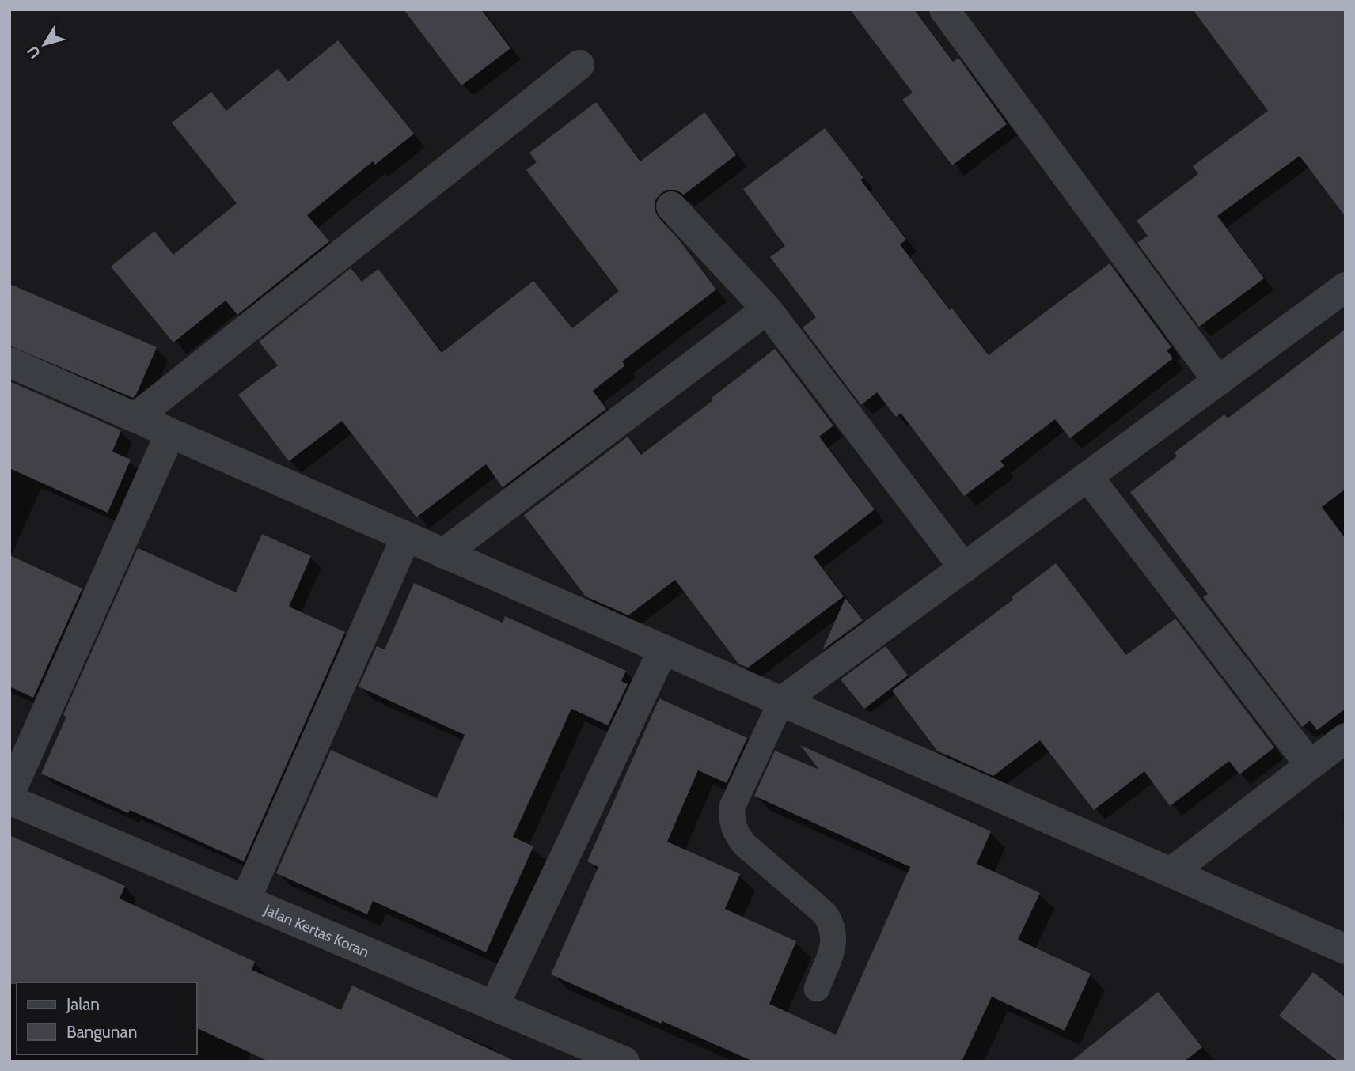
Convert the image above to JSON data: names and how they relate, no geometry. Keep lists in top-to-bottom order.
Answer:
{
  "streets": {
    "street": ["Jalan Kertas Koran"]
  },
  "legend": ["Jalan", "Bangunan"],
  "north": "bottom left"
}
